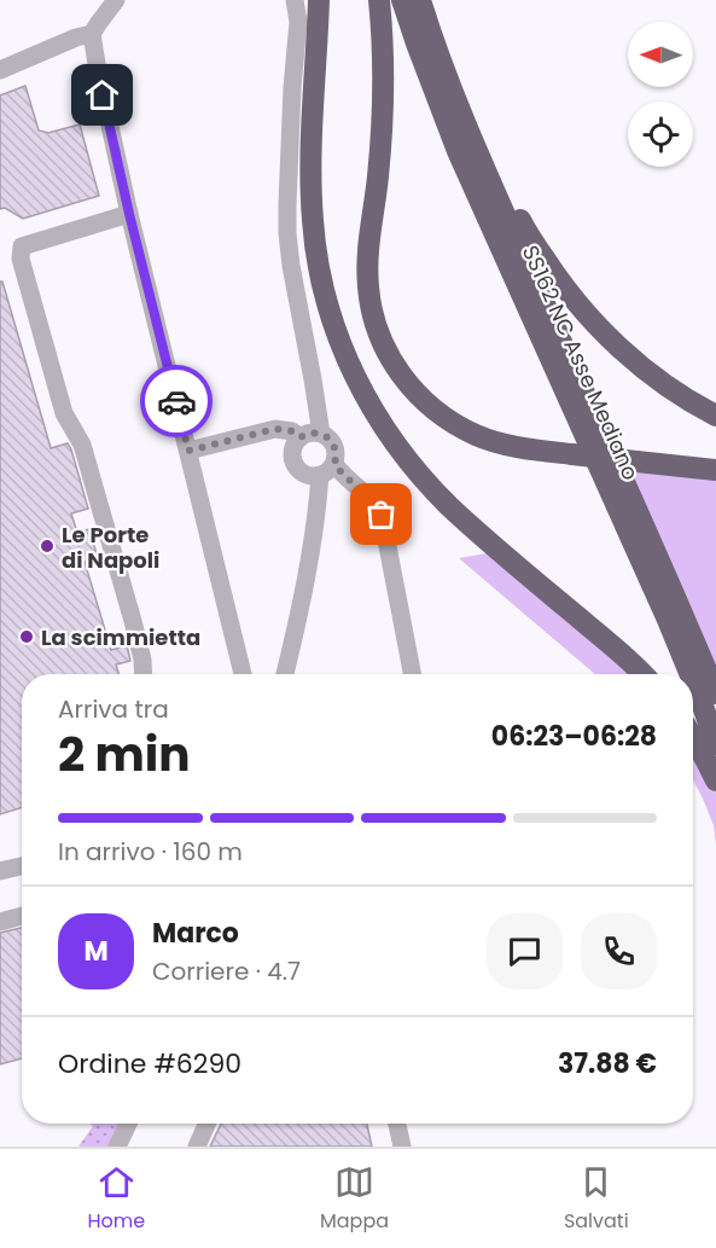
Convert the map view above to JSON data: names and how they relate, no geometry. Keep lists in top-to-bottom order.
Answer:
{
  "streets": {
    "highway": ["SS162 NC Asse Mediano"]
  },
  "places": ["Le Porte di Napoli", "La scimmietta"],
  "north": "left",
  "page": {
    "heading": ["2 min", "Arriva tra", "06:23–06:28"],
    "panel": [
      "Marco",
      "Corriere · 4.7",
      "Ordine #6290",
      "37.88 €"
    ],
    "bar": "In arrivo · 160 m",
    "round": "M",
    "tabs": ["Home", "Mappa", "Salvati"]
  }
}
